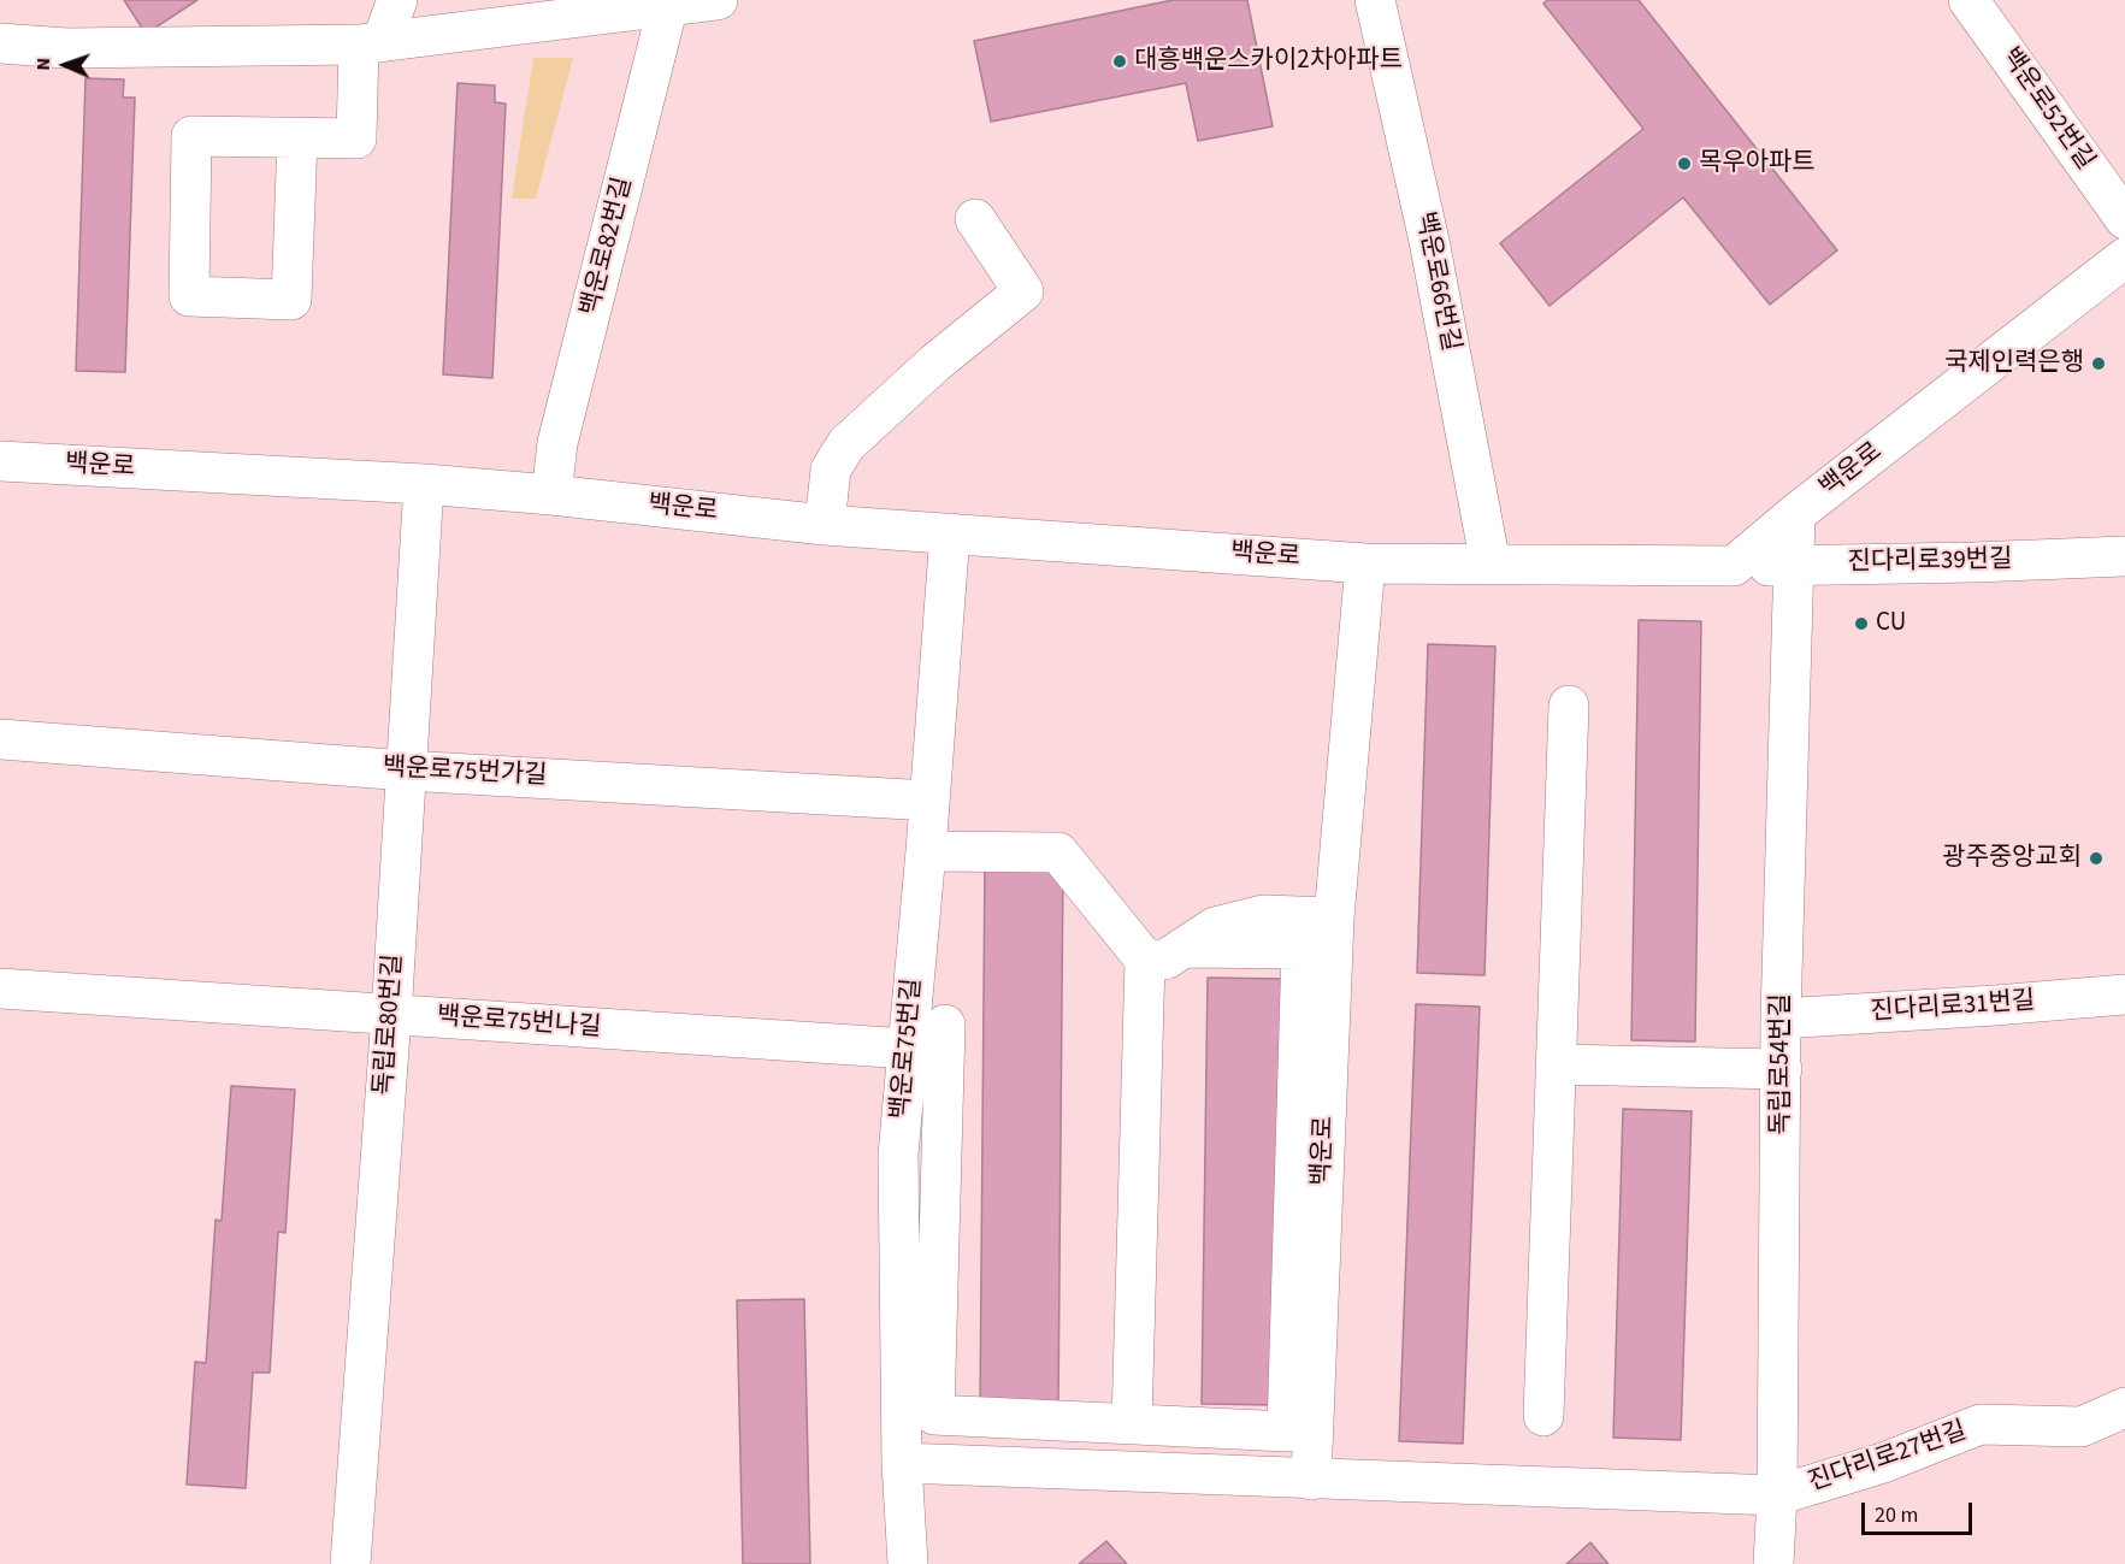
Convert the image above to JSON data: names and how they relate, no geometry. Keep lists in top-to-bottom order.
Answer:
{
  "streets": {
    "street": [
      "백운로52번길",
      "백운로82번길",
      "백운로66번길",
      "백운로",
      "진다리로39번길",
      "백운로75번가길",
      "진다리로31번길",
      "백운로75번나길",
      "독립로80번길",
      "백운로75번길",
      "독립로54번길",
      "진다리로27번길"
    ]
  },
  "crossings": [
    ["백운로82번길", "백운로"],
    ["백운로66번길", "백운로"],
    ["백운로", "진다리로39번길"],
    ["백운로", "독립로80번길"],
    ["백운로", "백운로75번길"],
    ["백운로", "독립로54번길"],
    ["백운로", "진다리로27번길"],
    ["진다리로39번길", "독립로54번길"],
    ["백운로75번가길", "독립로80번길"],
    ["백운로75번가길", "백운로75번길"],
    ["진다리로31번길", "독립로54번길"],
    ["백운로75번나길", "독립로80번길"],
    ["백운로75번나길", "백운로75번길"],
    ["백운로75번길", "진다리로27번길"],
    ["독립로54번길", "진다리로27번길"]
  ],
  "places": [
    "대흥백운스카이2차아파트",
    "목우아파트",
    "국제인력은행",
    "CU",
    "광주중앙교회"
  ],
  "scale_bar": "20 m",
  "north": "left"
}
